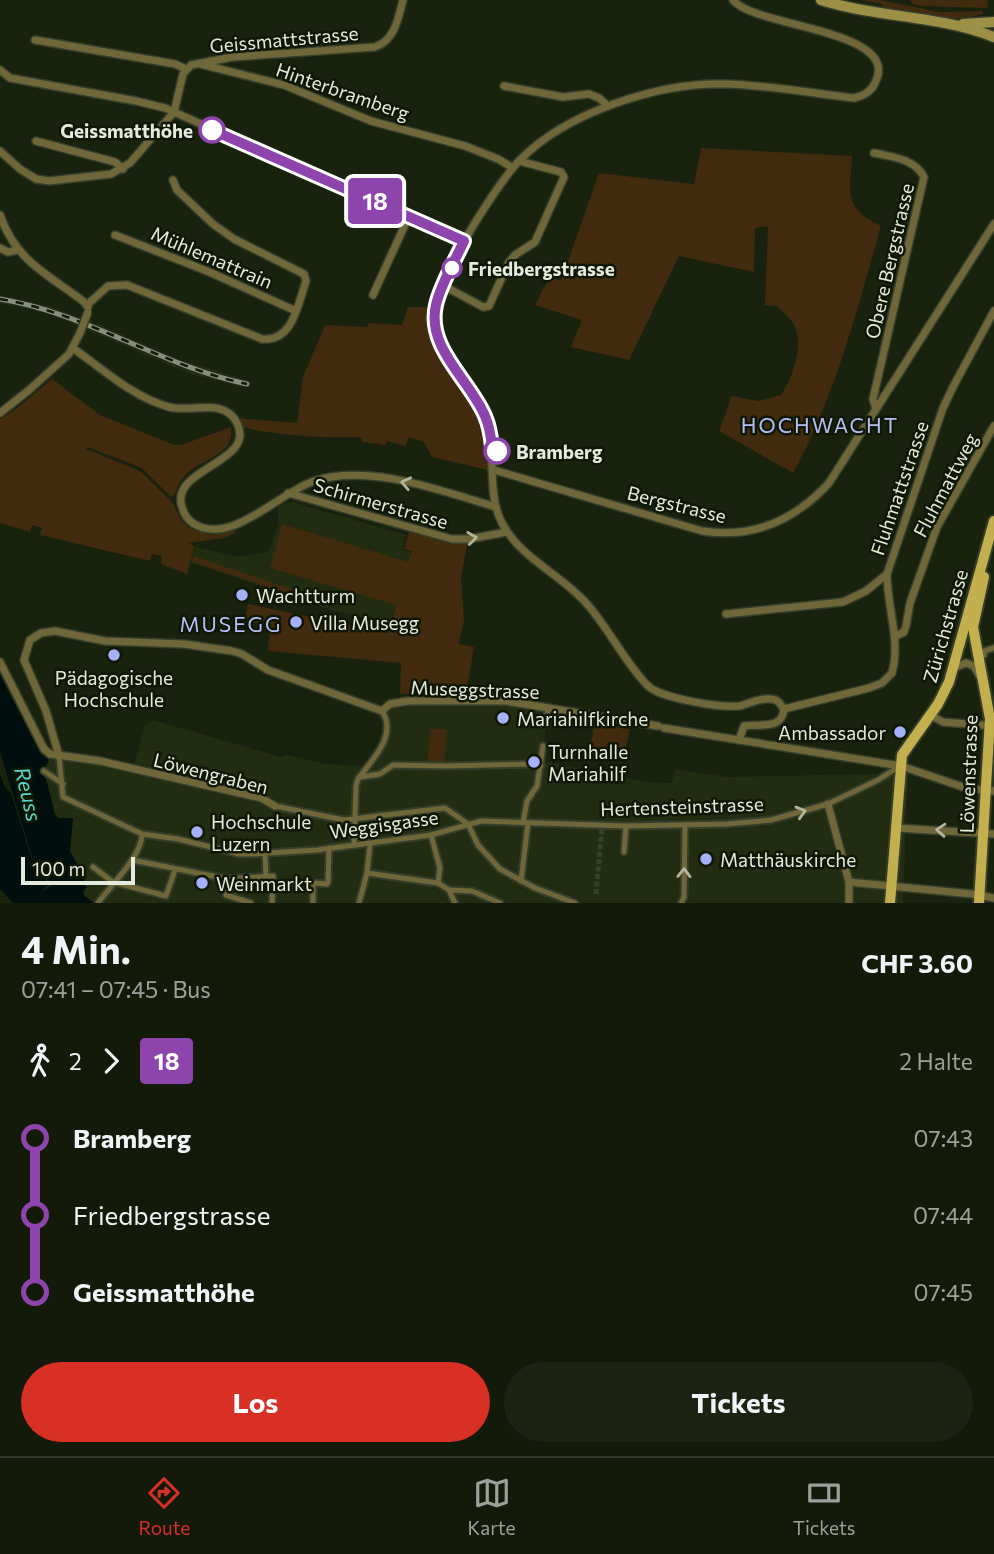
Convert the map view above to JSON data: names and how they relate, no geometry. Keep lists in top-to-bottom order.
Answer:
{
  "streets": {
    "main road": ["Zürichstrasse", "Löwenstrasse"],
    "street": [
      "Geissmattstrasse",
      "Hinterbramberg",
      "Mühlemattrain",
      "Obere Bergstrasse",
      "Fluhmattweg",
      "Fluhmattstrasse",
      "Schirmerstrasse",
      "Bergstrasse",
      "Museggstrasse",
      "Löwengraben",
      "Hertensteinstrasse",
      "Weggisgasse"
    ]
  },
  "crossings": [
    ["Geissmattstrasse", "Hinterbramberg"],
    ["Obere Bergstrasse", "Bergstrasse"],
    ["Fluhmattweg", "Fluhmattstrasse"],
    ["Fluhmattstrasse", "Museggstrasse"],
    ["Zürichstrasse", "Museggstrasse"],
    ["Zürichstrasse", "Löwenstrasse"],
    ["Zürichstrasse", "Hertensteinstrasse"],
    ["Museggstrasse", "Löwenstrasse"],
    ["Museggstrasse", "Hertensteinstrasse"],
    ["Löwengraben", "Hertensteinstrasse"],
    ["Hertensteinstrasse", "Weggisgasse"]
  ],
  "districts": ["HOCHWACHT", "MUSEGG"],
  "water": ["Reuss"],
  "places": [
    "Geissmatthöhe",
    "Friedbergstrasse",
    "Bramberg",
    "Wachtturm",
    "Villa Musegg",
    "Pädagogische Hochschule",
    "Mariahilfkirche",
    "Ambassador",
    "Turnhalle Mariahilf",
    "Hochschule Luzern",
    "Matthäuskirche",
    "Weinmarkt"
  ],
  "lines": ["bus line 18"],
  "scale_bar": "100 m",
  "page": {
    "on_map": "18",
    "scale": "100 m",
    "heading": ["4 Min.", "07:41 – 07:45 · Bus", "CHF 3.60"],
    "legs": ["2", "18", "2 Halte"],
    "list": [
      {
        "name": "Bramberg",
        "value": "07:43"
      },
      {
        "name": "Friedbergstrasse",
        "value": "07:44"
      },
      {
        "name": "Geissmatthöhe",
        "value": "07:45"
      }
    ],
    "buttons": ["Los", "Tickets"],
    "tabs": ["Route", "Karte", "Tickets"]
  }
}
